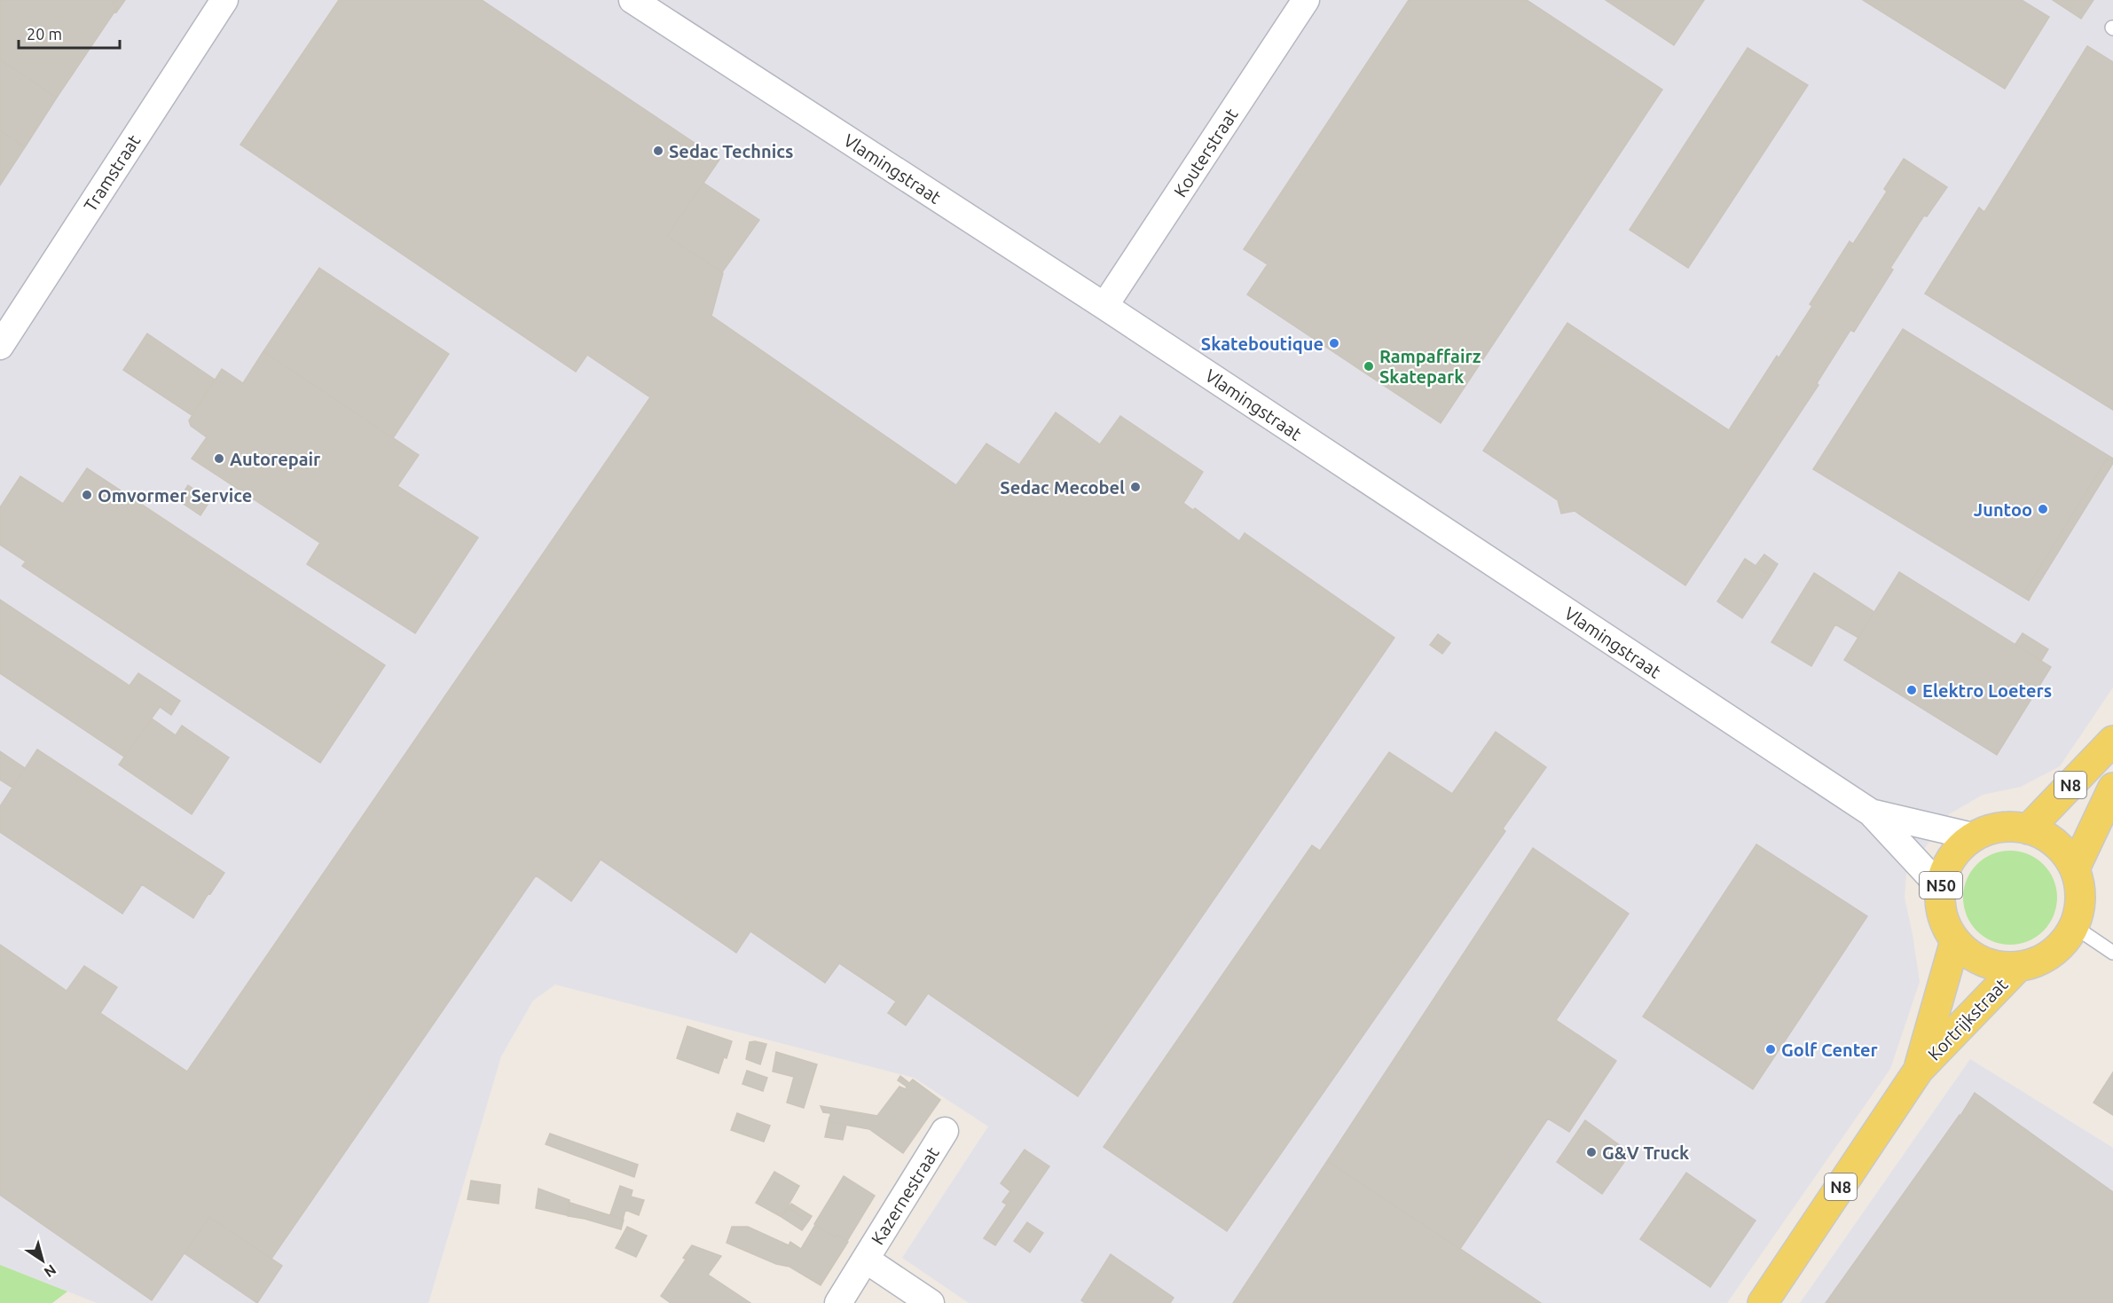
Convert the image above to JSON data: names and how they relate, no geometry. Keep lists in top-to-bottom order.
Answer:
{
  "streets": {
    "main road": ["N8", "N50", "Kortrijkstraat"],
    "street": [
      "Kouterstraat",
      "Vlamingstraat",
      "Tramstraat",
      "Kazernestraat"
    ]
  },
  "crossings": [
    ["Kouterstraat", "Vlamingstraat"],
    ["Vlamingstraat", "N8"],
    ["Vlamingstraat", "N50"],
    ["Vlamingstraat", "Kortrijkstraat"],
    ["N8", "N50"],
    ["N8", "Kortrijkstraat"],
    ["N50", "Kortrijkstraat"]
  ],
  "places": [
    "Sedac Technics",
    "Skateboutique",
    "Rampaffairz Skatepark",
    "Autorepair",
    "Sedac Mecobel",
    "Omvormer Service",
    "Juntoo",
    "Elektro Loeters",
    "Golf Center",
    "G&V Truck"
  ],
  "scale_bar": "20 m",
  "north": "bottom right"
}
